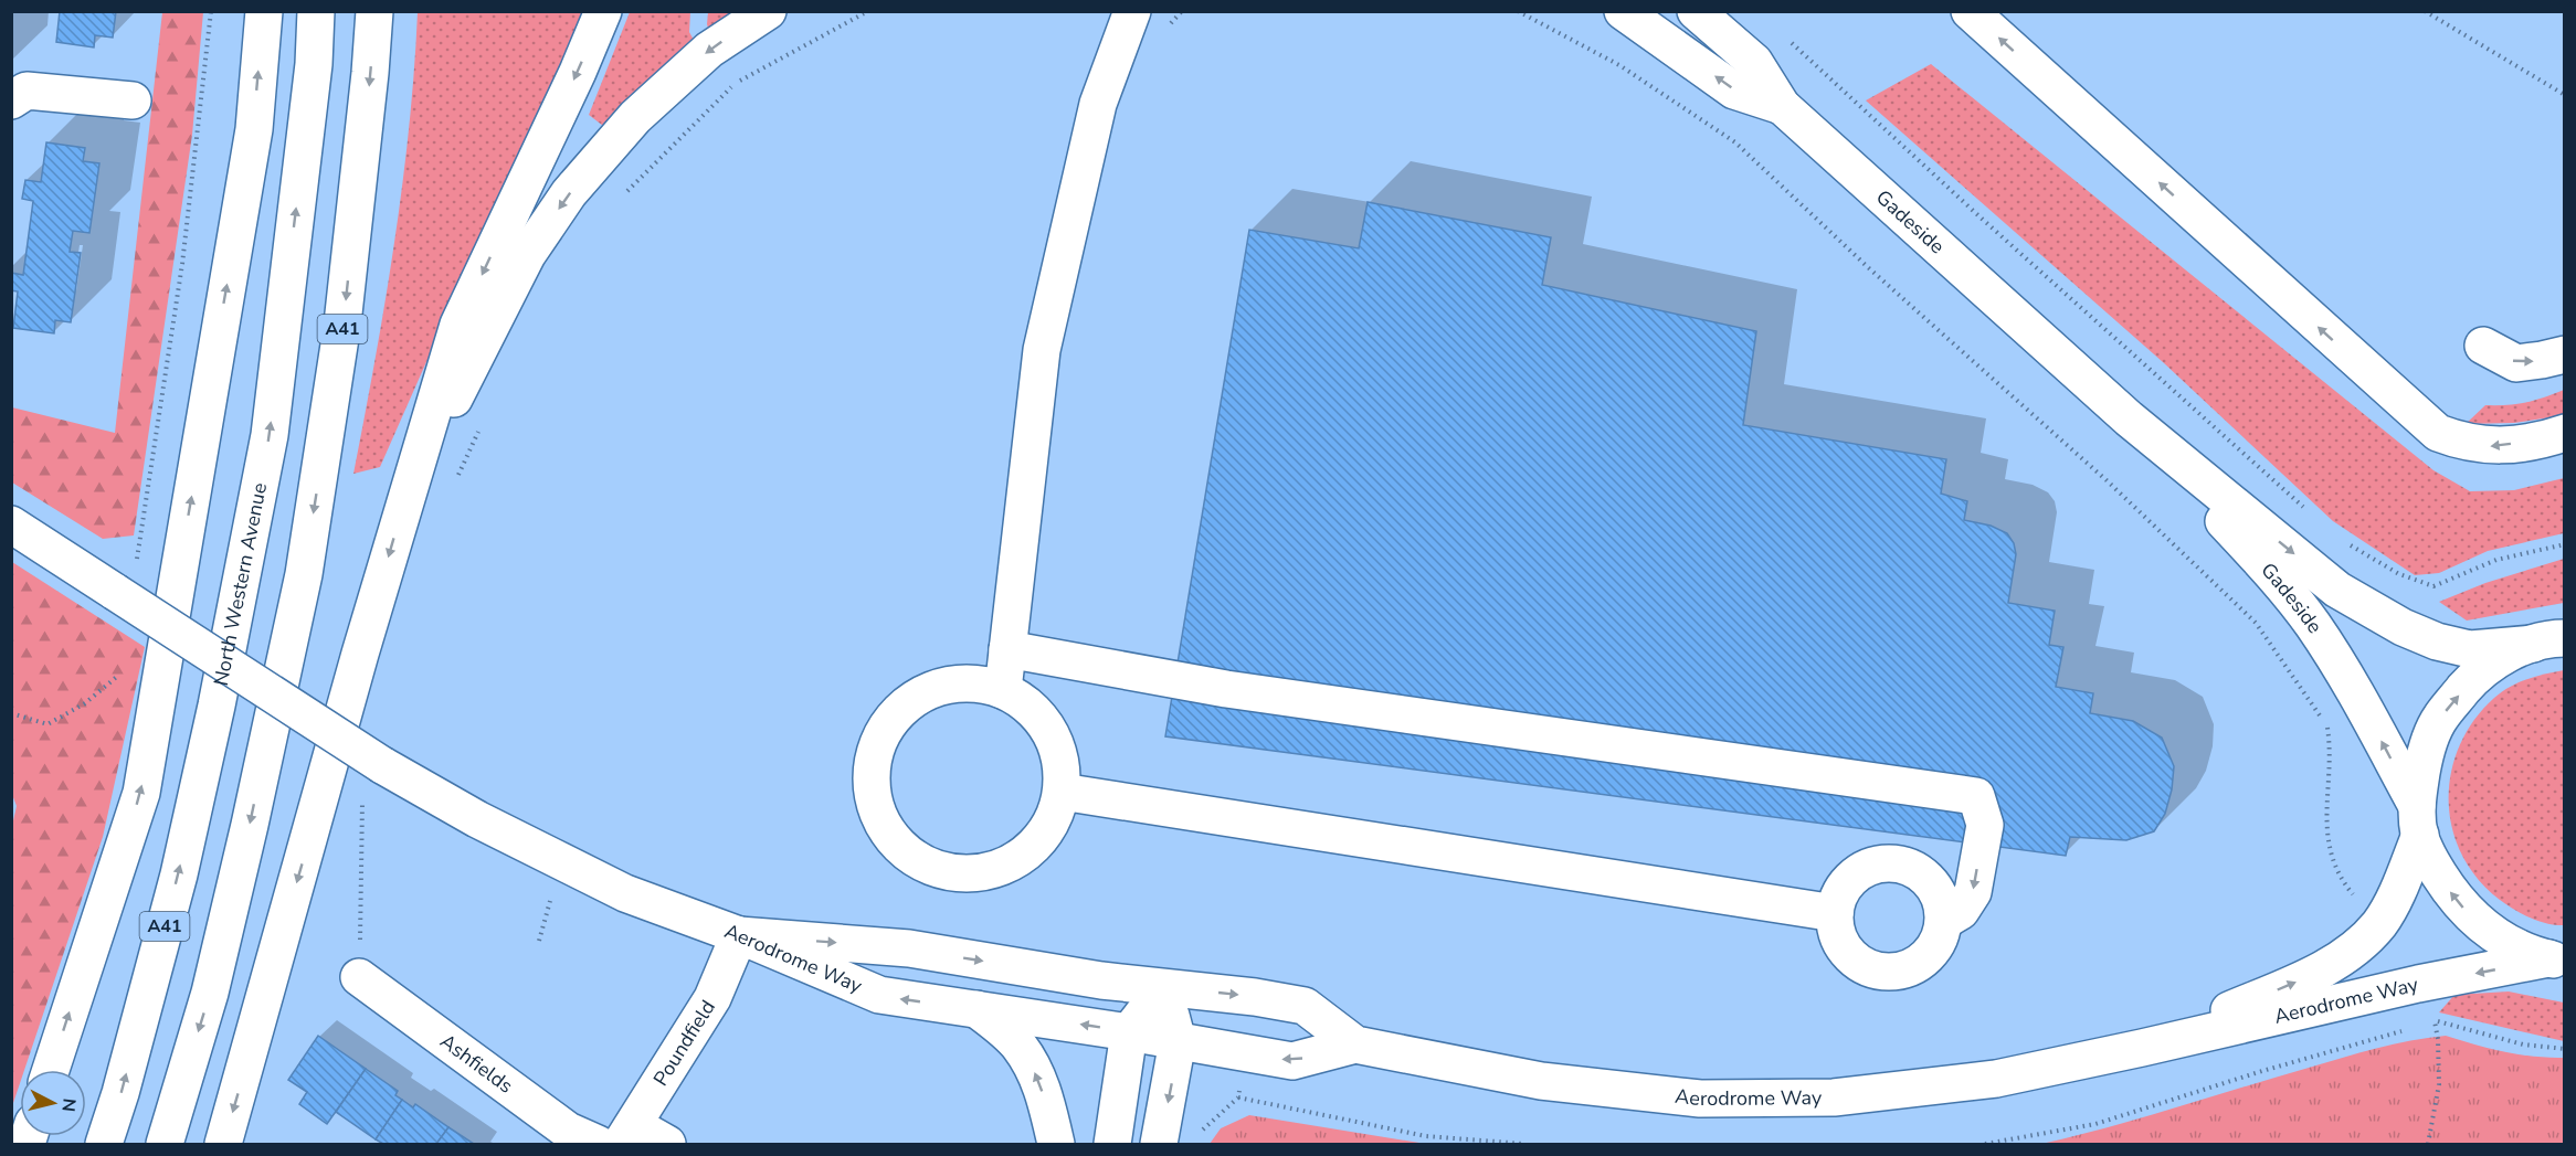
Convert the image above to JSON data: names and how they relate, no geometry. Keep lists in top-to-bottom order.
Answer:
{
  "streets": {
    "main road": [
      "Gadeside",
      "A41",
      "North Western Avenue",
      "Aerodrome Way",
      "Poundfield",
      "Ashfields"
    ]
  },
  "crossings": [
    ["Gadeside", "Aerodrome Way"],
    ["Aerodrome Way", "Poundfield"]
  ],
  "north": "right"
}
